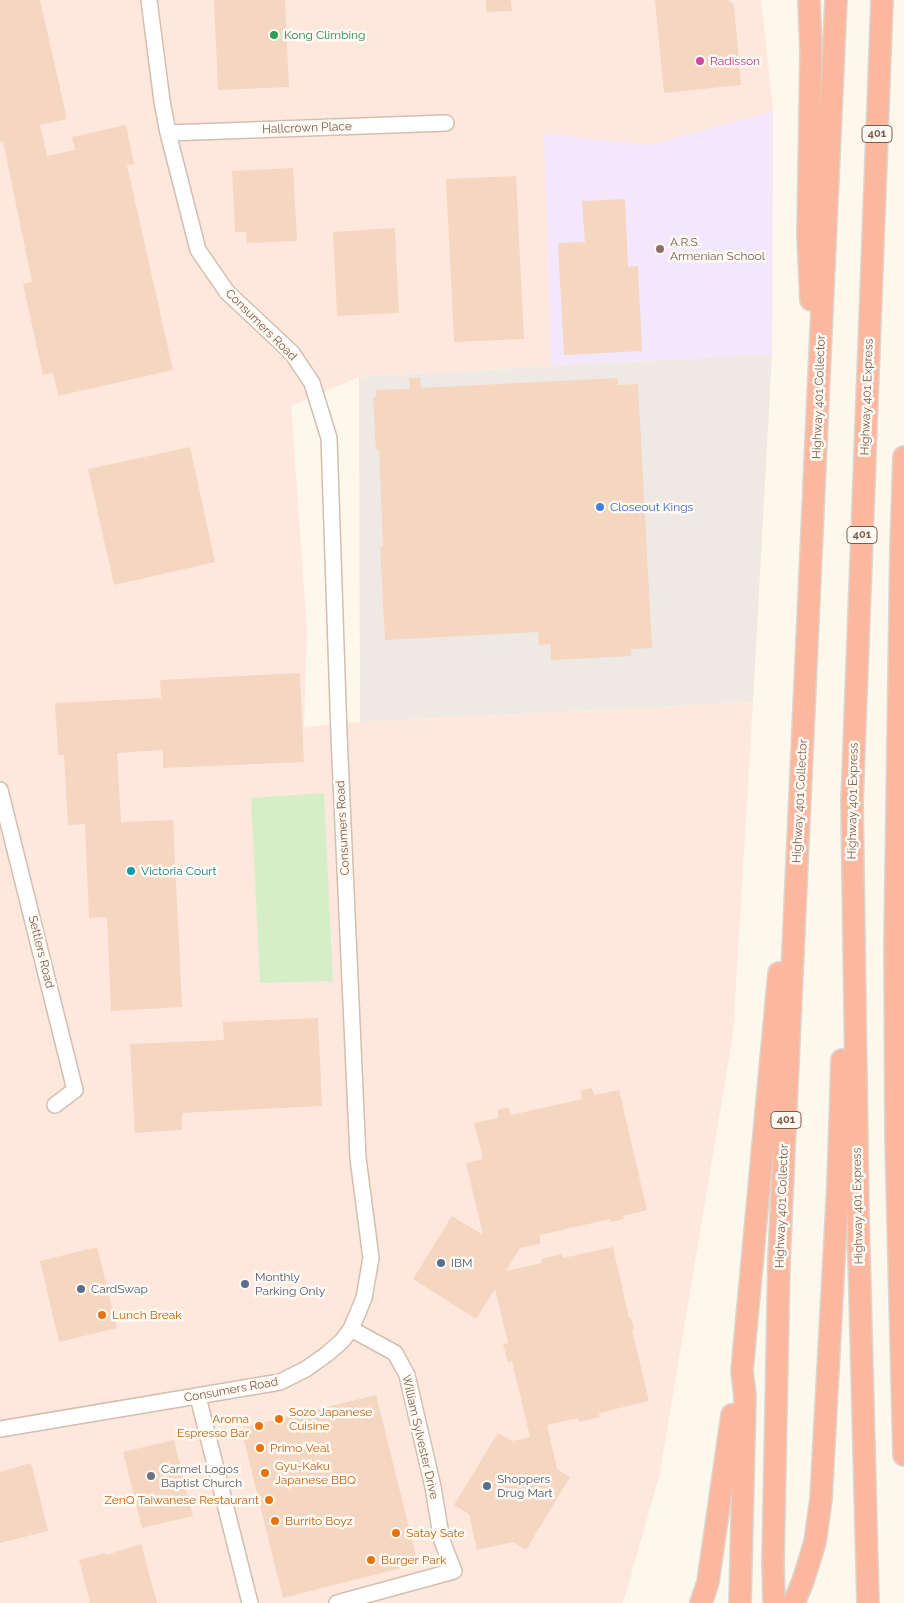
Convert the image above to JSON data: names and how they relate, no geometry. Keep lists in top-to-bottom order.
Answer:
{
  "streets": {
    "highway": ["401", "Highway 401 Collector", "Highway 401 Express"],
    "street": [
      "Hallcrown Place",
      "Consumers Road",
      "Settlers Road",
      "William Sylvester Drive"
    ]
  },
  "crossings": [
    ["Hallcrown Place", "Consumers Road"],
    ["Consumers Road", "William Sylvester Drive"]
  ],
  "places": [
    "Kong Climbing",
    "Radisson",
    "A.R.S. Armenian School",
    "Closeout Kings",
    "Victoria Court",
    "IBM",
    "Monthly Parking Only",
    "CardSwap",
    "Lunch Break",
    "Sozo Japanese Cuisine",
    "Aroma Espresso Bar",
    "Primo Veal",
    "Gyu-Kaku Japanese BBQ",
    "Carmel Logos Baptist Church",
    "Shoppers Drug Mart",
    "ZenQ Taiwanese Restaurant",
    "Burrito Boyz",
    "Satay Sate",
    "Burger Park"
  ]
}
